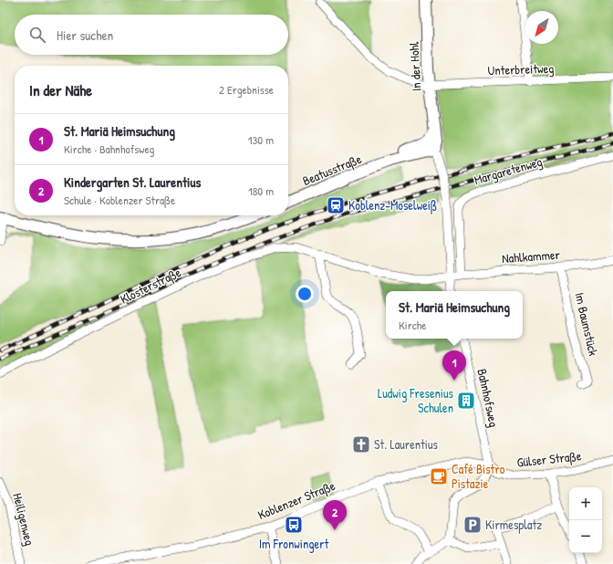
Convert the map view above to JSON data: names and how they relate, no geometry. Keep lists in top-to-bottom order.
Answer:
{
  "streets": {
    "street": [
      "In der Hohl",
      "Unterbreitweg",
      "Beatusstraße",
      "Margaretenweg",
      "Nahlkammer",
      "Klosterstraße",
      "Im Baumstück",
      "Bahnhofsweg",
      "Gülser Straße",
      "Koblenzer Straße",
      "Heiligenweg"
    ]
  },
  "crossings": [
    ["In der Hohl", "Unterbreitweg"],
    ["In der Hohl", "Beatusstraße"],
    ["Margaretenweg", "Nahlkammer"],
    ["Nahlkammer", "Klosterstraße"],
    ["Nahlkammer", "Im Baumstück"],
    ["Bahnhofsweg", "Gülser Straße"],
    ["Bahnhofsweg", "Koblenzer Straße"],
    ["Gülser Straße", "Koblenzer Straße"]
  ],
  "places": {
    "station": ["Koblenz-Moselweiß"],
    "building": ["Ludwig Fresenius Schulen"],
    "church": ["St. Laurentius"],
    "cafe": ["Café Bistro Pistazie"],
    "bus stop": ["Im Fronwingert"],
    "parking": ["Kirmesplatz"]
  },
  "north": "bottom left",
  "page": {
    "search": "Hier suchen",
    "heading": ["In der Nähe", "2 Ergebnisse"],
    "list": [
      {
        "mark": "1",
        "name": "St. Mariä Heimsuchung",
        "note": "Kirche · Bahnhofsweg",
        "value": "130 m"
      },
      {
        "mark": "2",
        "name": "Kindergarten St. Laurentius",
        "note": "Schule · Koblenzer Straße",
        "value": "180 m"
      }
    ],
    "popup": ["St. Mariä Heimsuchung", "Kirche"],
    "pins": ["1", "2"],
    "map_buttons": ["+", "−"]
  }
}
